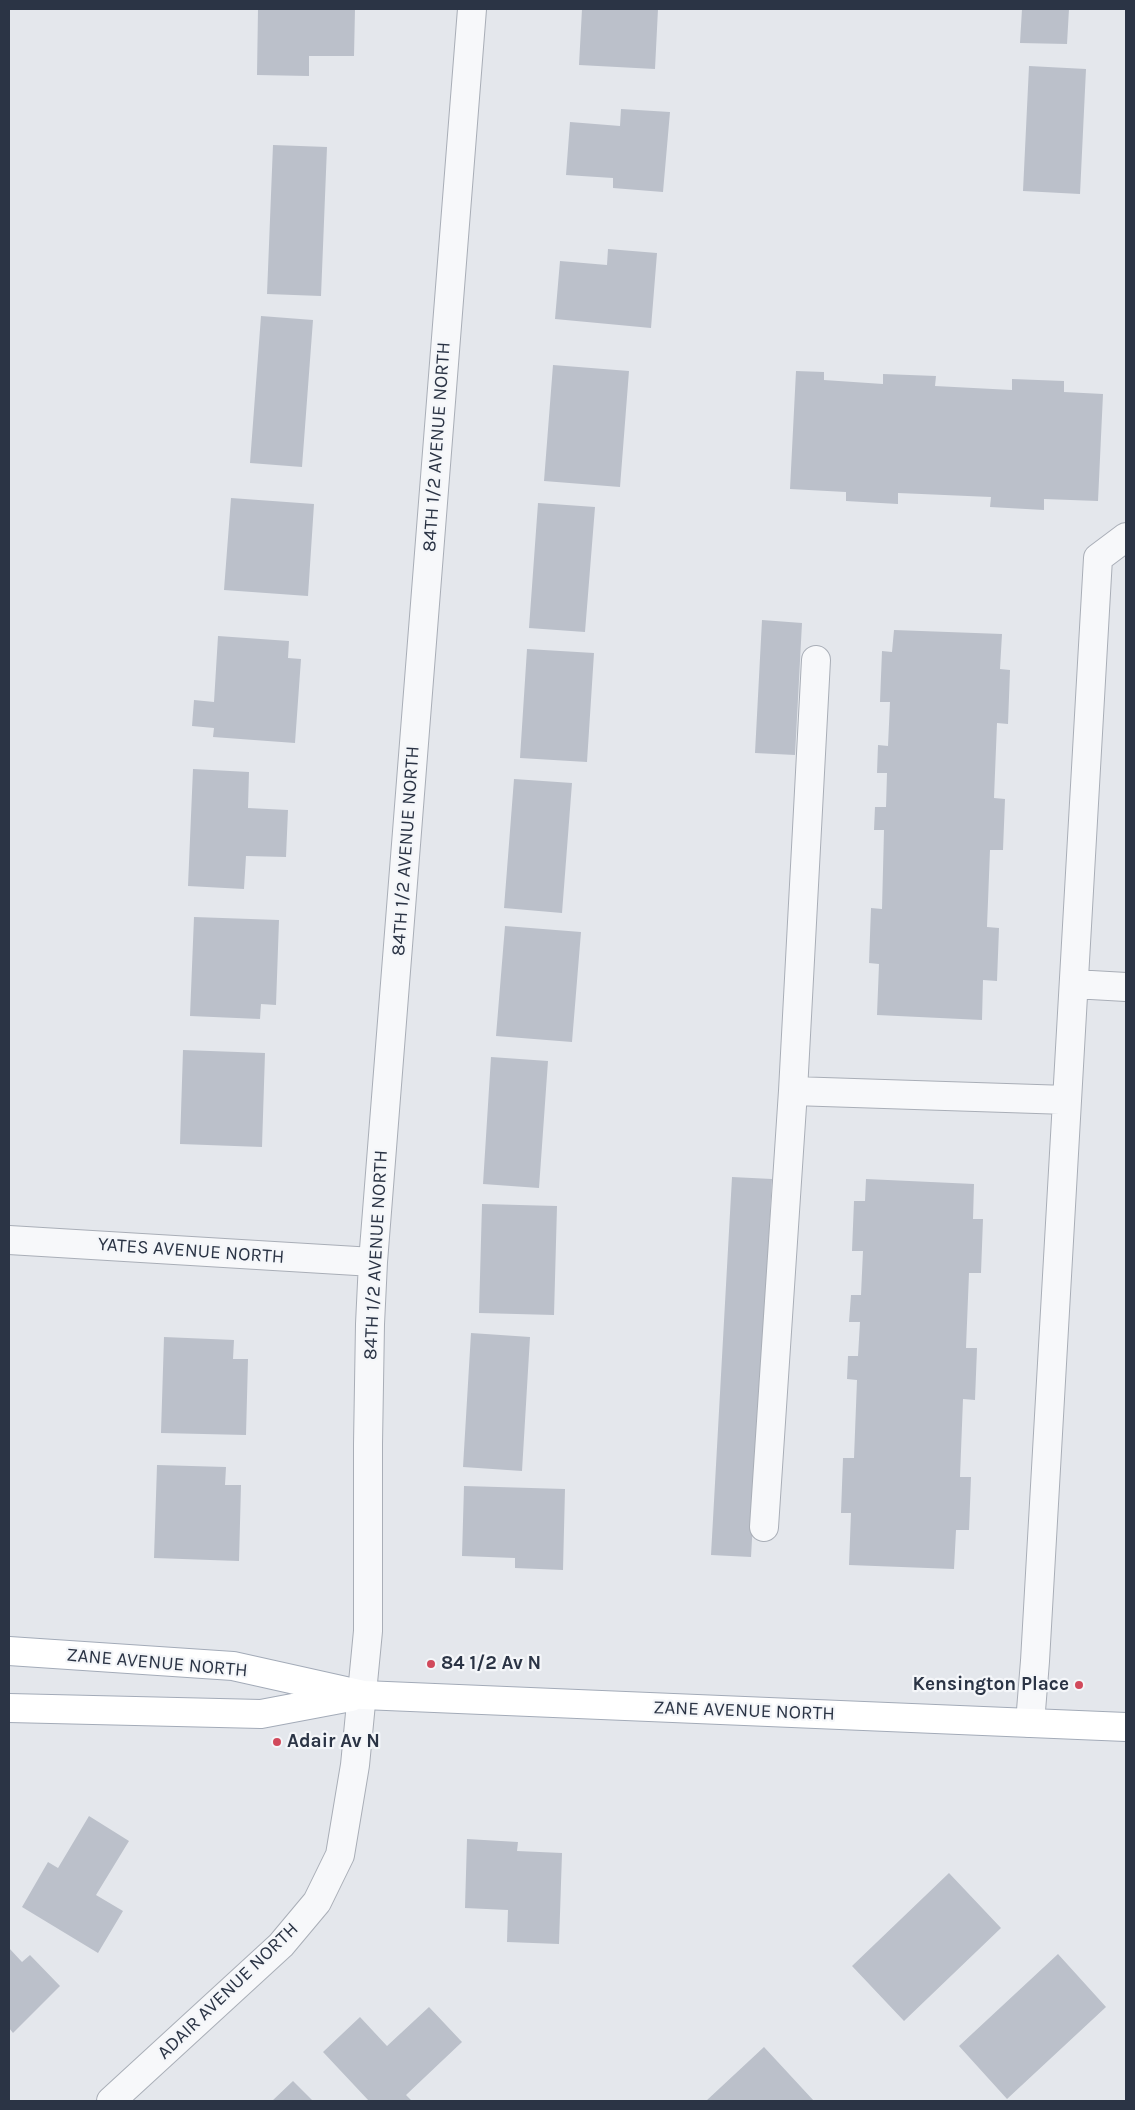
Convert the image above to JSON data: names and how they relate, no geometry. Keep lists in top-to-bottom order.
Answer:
{
  "streets": {
    "main road": ["ZANE AVENUE NORTH"],
    "street": ["84TH 1/2 AVENUE NORTH", "YATES AVENUE NORTH", "ADAIR AVENUE NORTH"]
  },
  "crossings": [
    ["84TH 1/2 AVENUE NORTH", "YATES AVENUE NORTH"],
    ["84TH 1/2 AVENUE NORTH", "ZANE AVENUE NORTH"],
    ["84TH 1/2 AVENUE NORTH", "ADAIR AVENUE NORTH"],
    ["ZANE AVENUE NORTH", "ADAIR AVENUE NORTH"]
  ],
  "places": ["84 1/2 Av N", "Kensington Place", "Adair Av N"]
}
